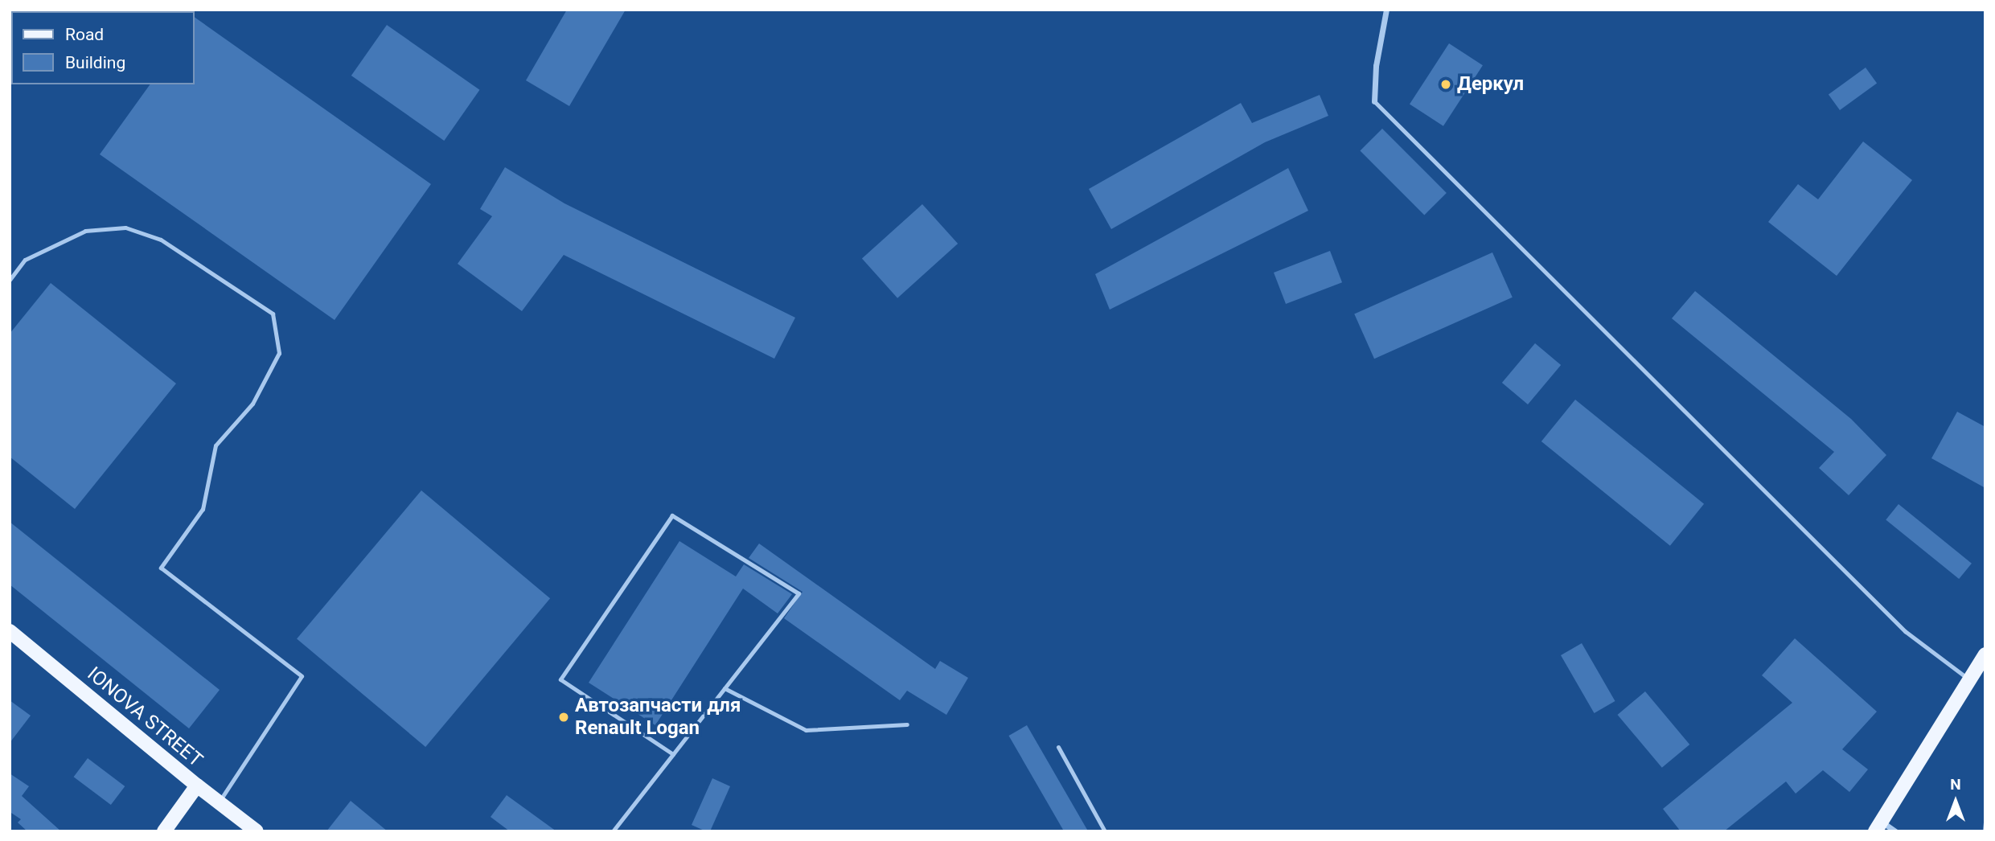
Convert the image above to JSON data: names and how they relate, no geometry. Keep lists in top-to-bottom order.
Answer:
{
  "streets": {
    "main road": ["IONOVA STREET"]
  },
  "places": ["Деркул", "Автозапчасти для Renault Logan"],
  "legend": ["Road", "Building"],
  "north": "top"
}
